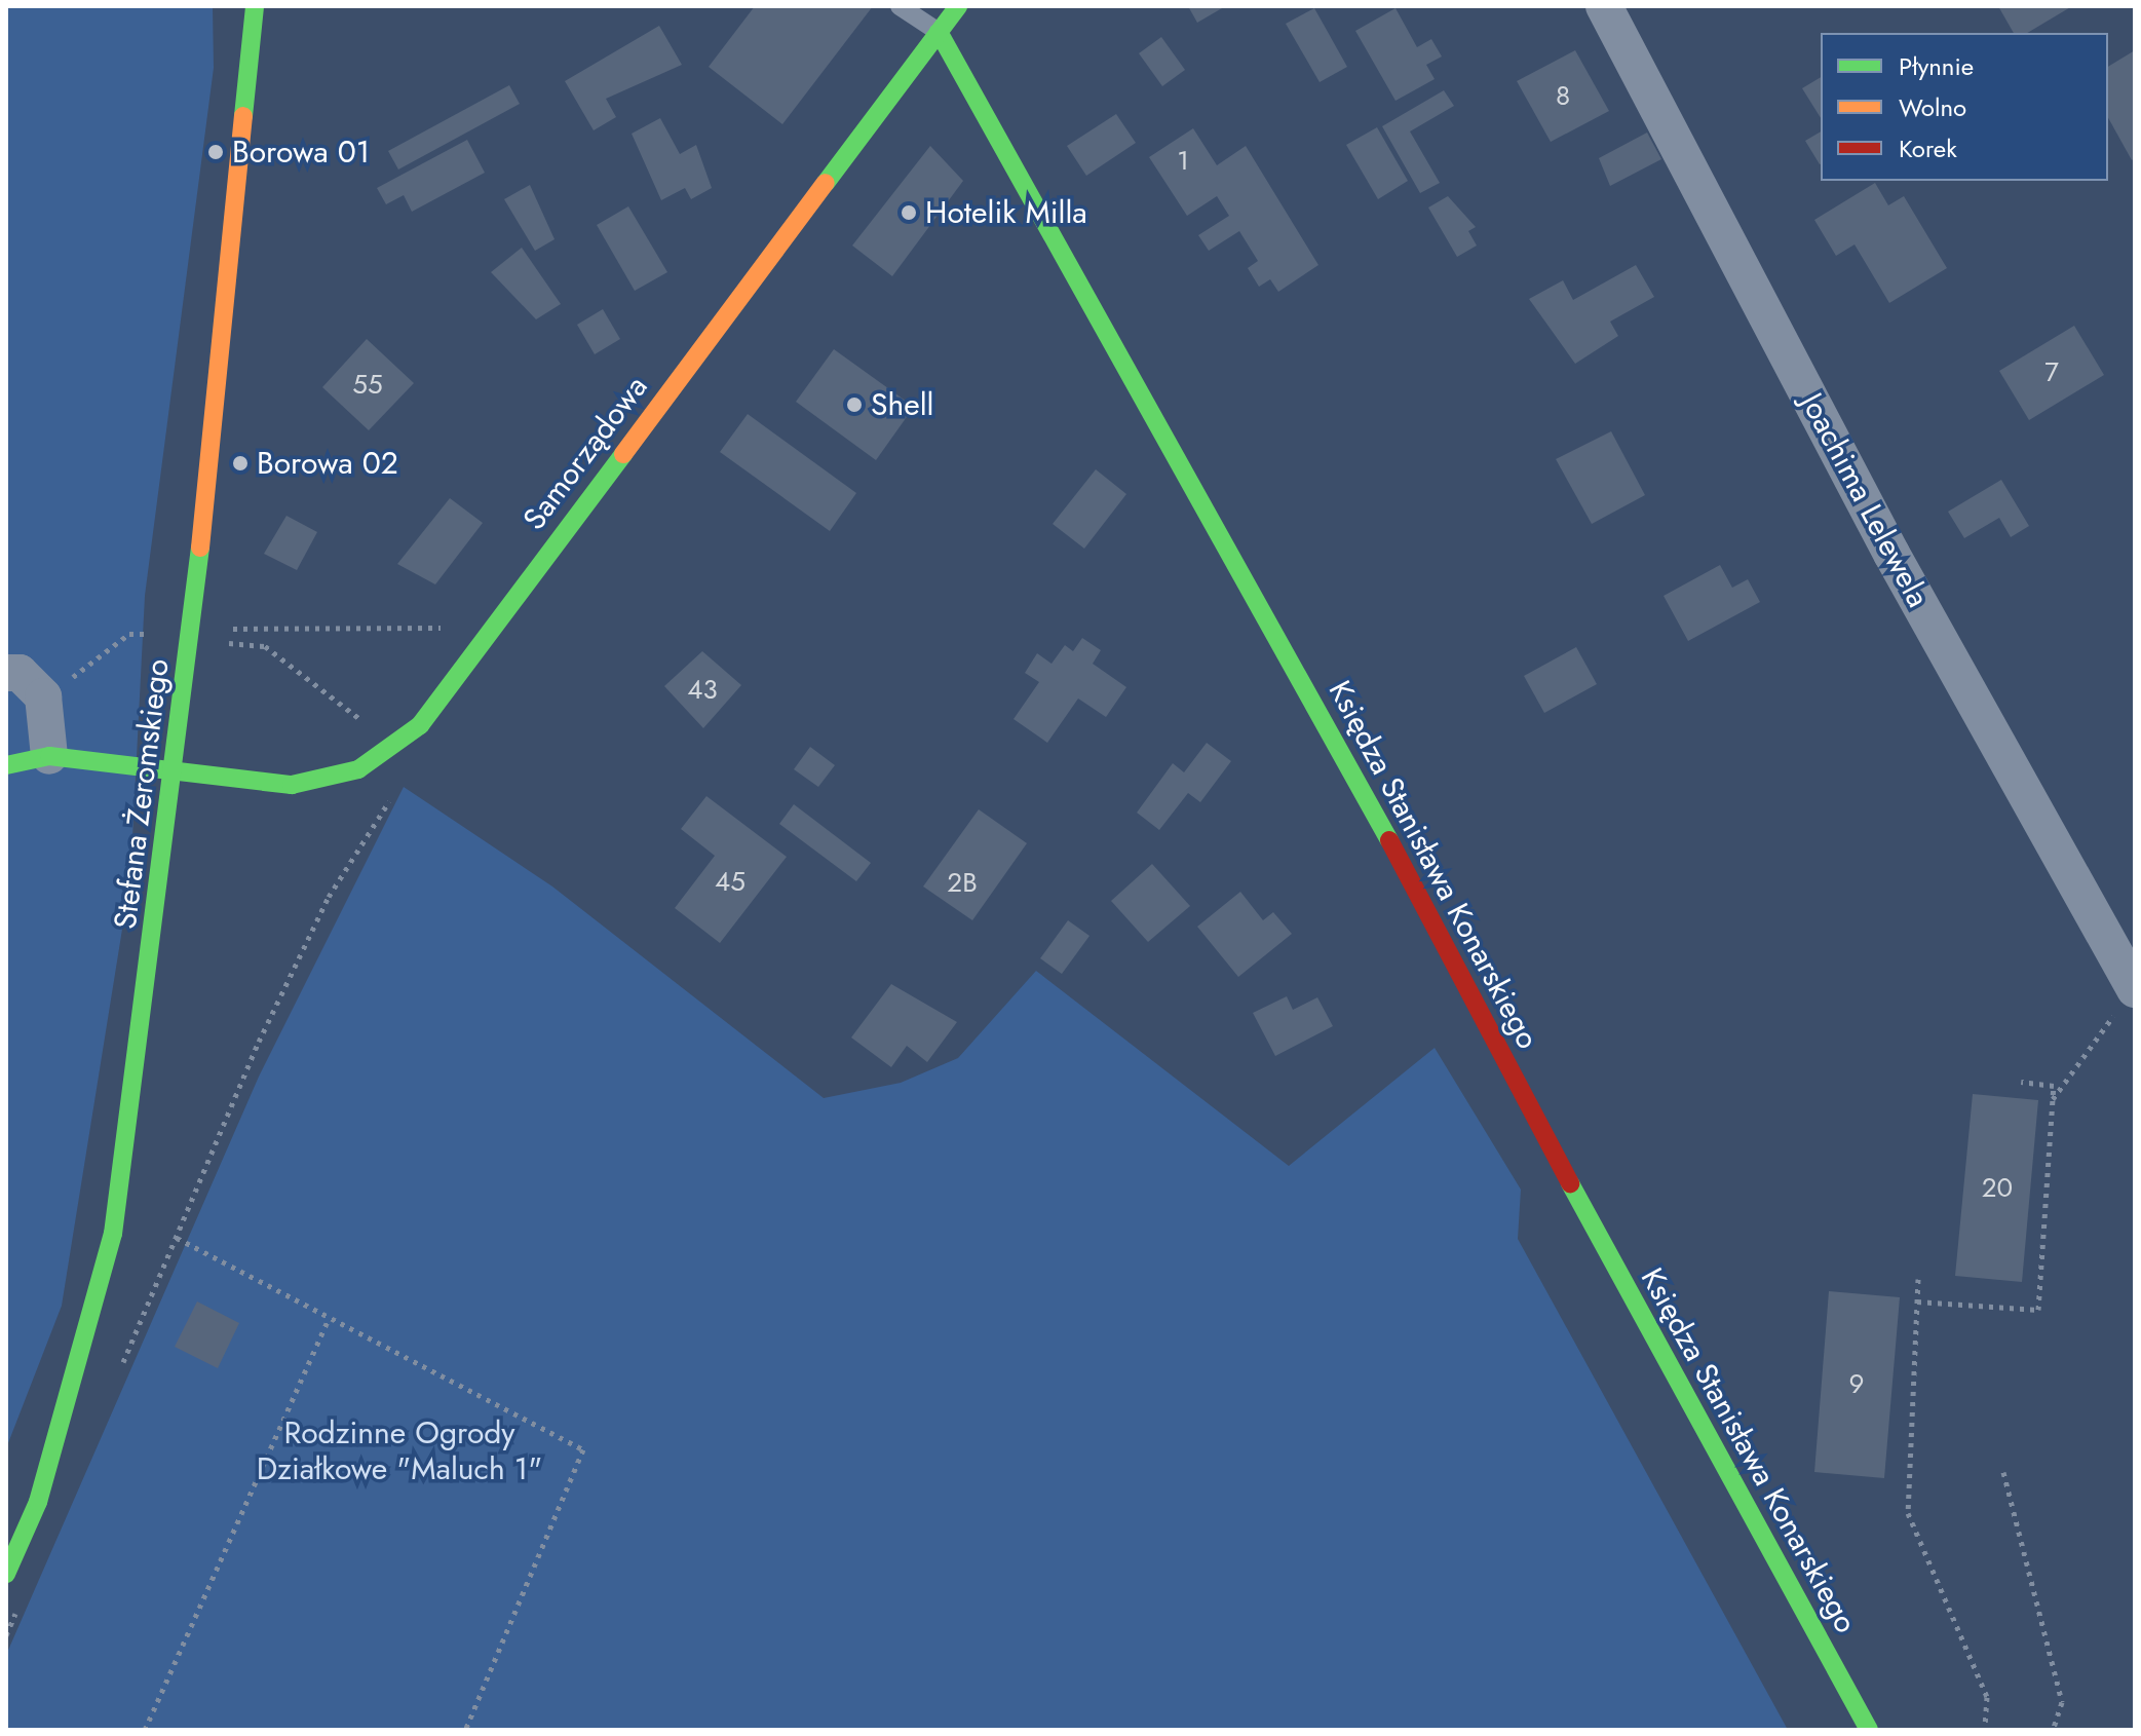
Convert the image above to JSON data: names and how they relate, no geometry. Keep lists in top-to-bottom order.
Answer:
{
  "streets": {
    "street": [
      "Samorządowa",
      "Joachima Lelewela",
      "Stefana Żeromskiego",
      "Księdza Stanisława Konarskiego"
    ]
  },
  "crossings": [
    ["Samorządowa", "Stefana Żeromskiego"],
    ["Samorządowa", "Księdza Stanisława Konarskiego"]
  ],
  "parks": ["Rodzinne Ogrody Działkowe \"Maluch 1\""],
  "places": [
    "Borowa 01",
    "Hotelik Milla",
    "Shell",
    "Borowa 02"
  ],
  "house_numbers": [
    "8",
    "1",
    "7",
    "55",
    "43",
    "45",
    "2B",
    "20",
    "9"
  ],
  "legend": ["Płynnie", "Wolno", "Korek"]
}
